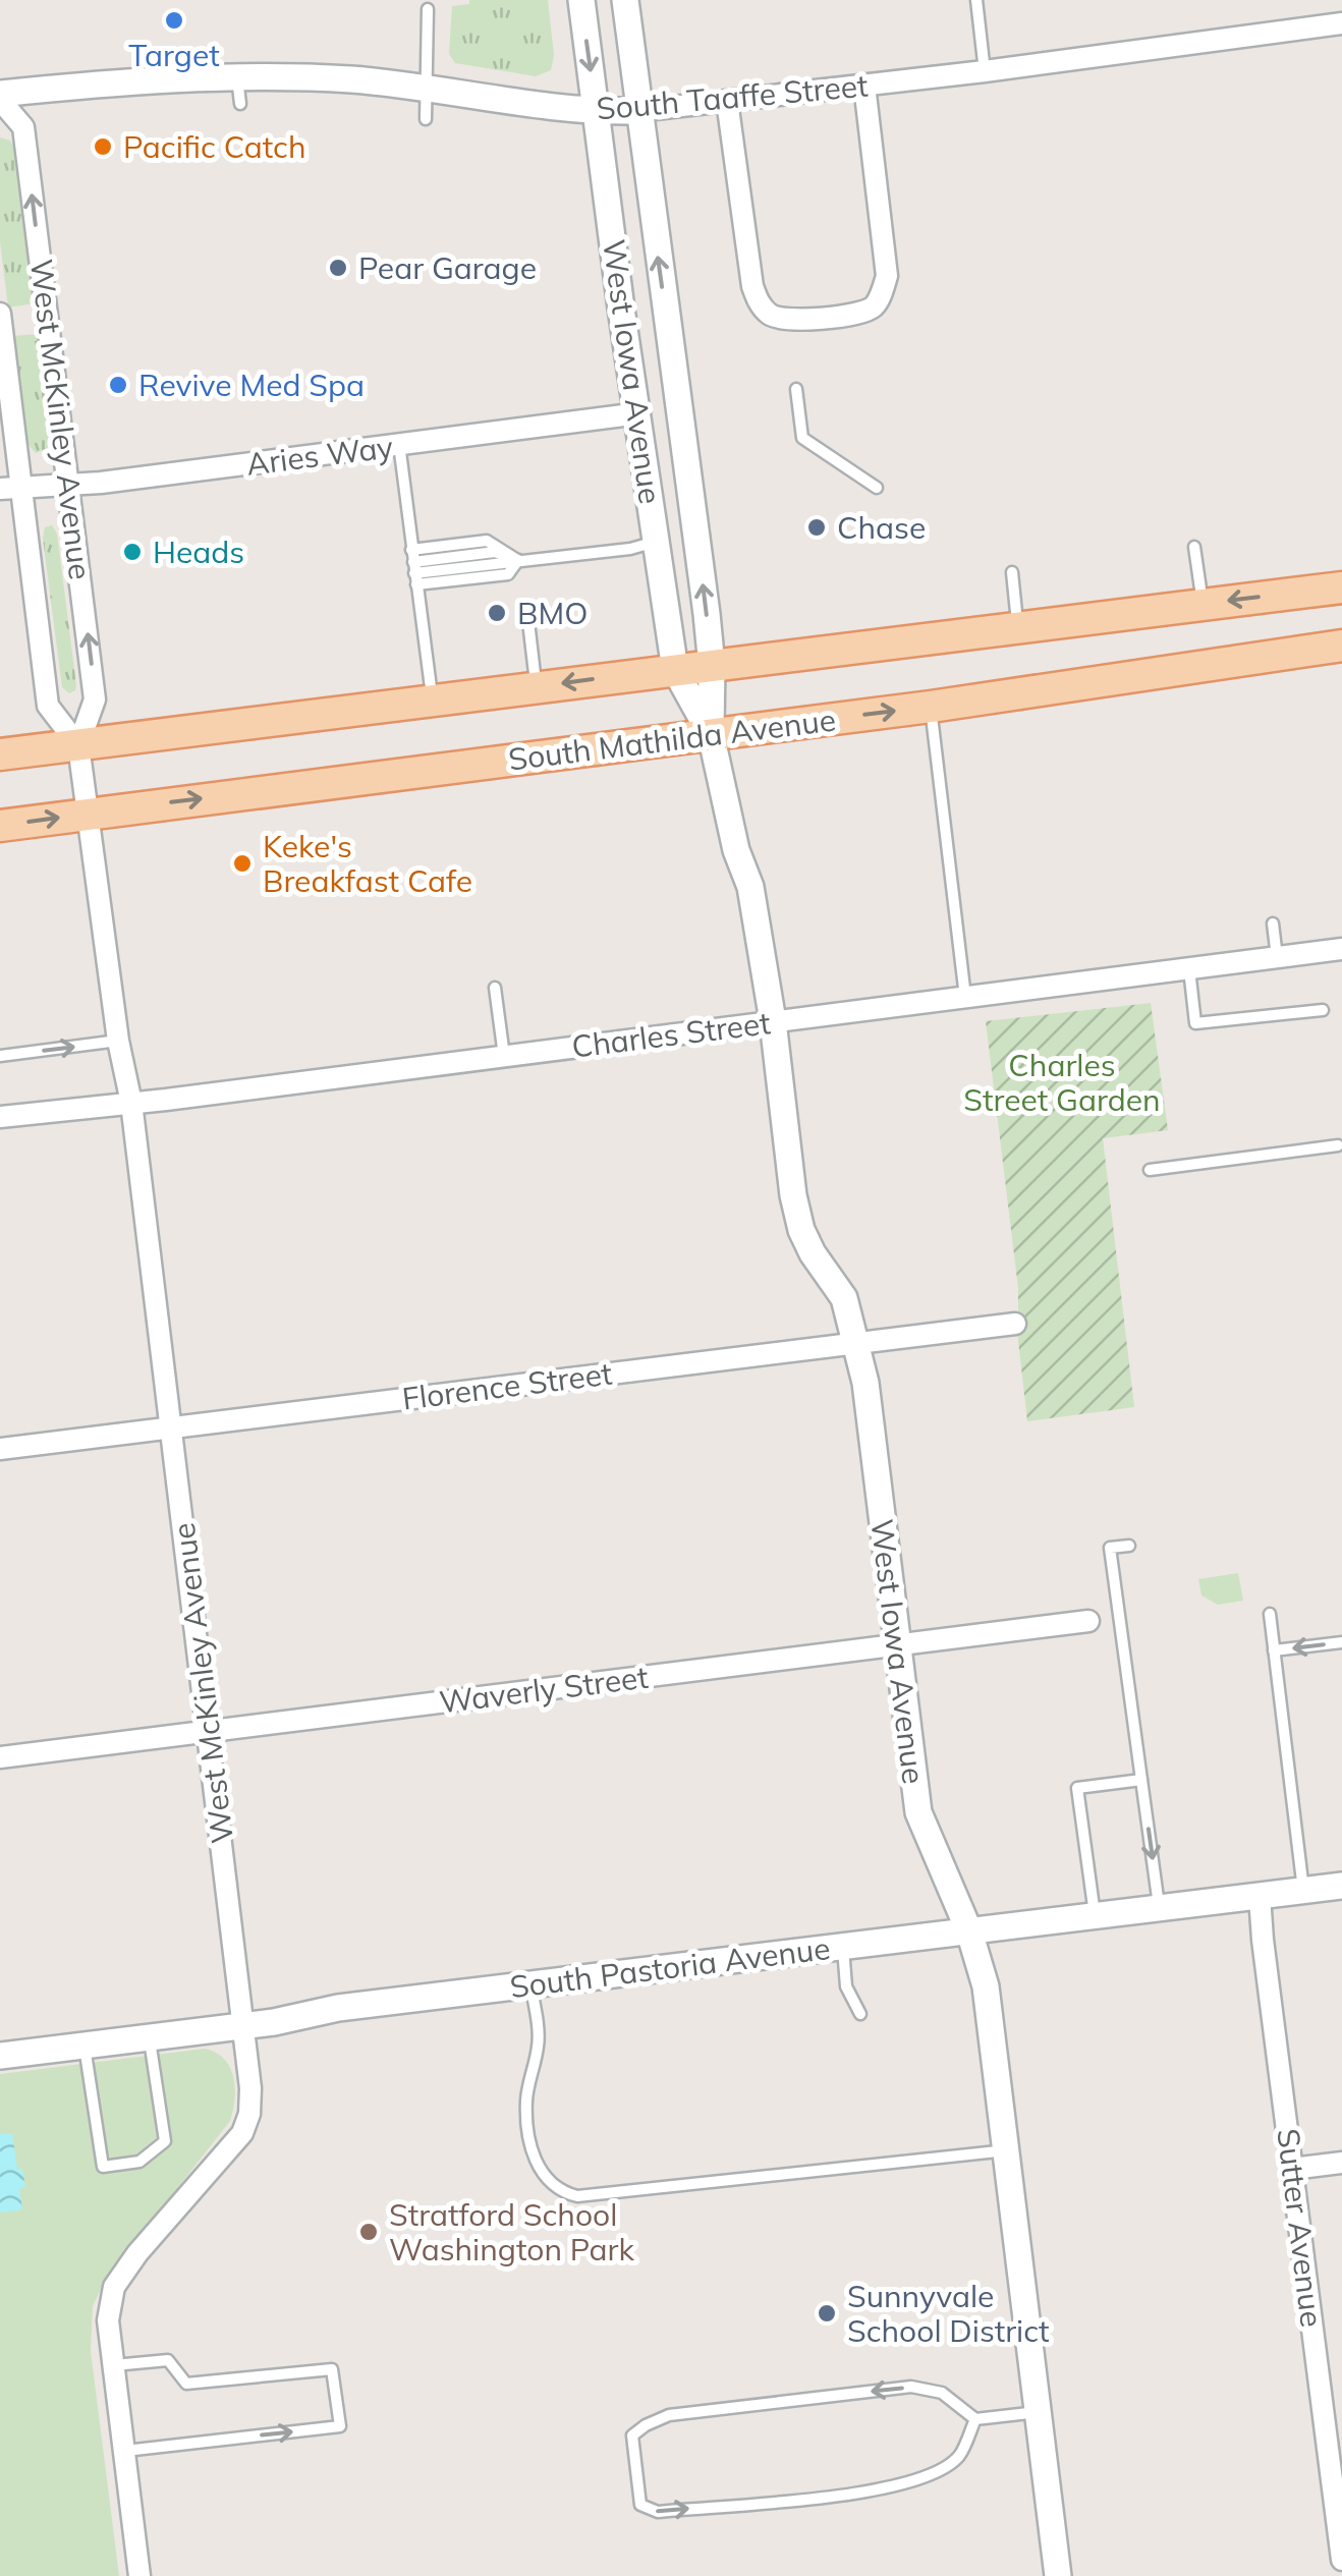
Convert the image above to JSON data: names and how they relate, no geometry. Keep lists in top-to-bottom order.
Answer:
{
  "streets": {
    "main road": ["South Mathilda Avenue"],
    "street": [
      "South Taaffe Street",
      "West Iowa Avenue",
      "West McKinley Avenue",
      "Aries Way",
      "Charles Street",
      "Florence Street",
      "Waverly Street",
      "South Pastoria Avenue",
      "Sutter Avenue"
    ]
  },
  "crossings": [
    ["South Taaffe Street", "West Iowa Avenue"],
    ["South Taaffe Street", "West McKinley Avenue"],
    ["West Iowa Avenue", "Aries Way"],
    ["West Iowa Avenue", "South Mathilda Avenue"],
    ["West Iowa Avenue", "Charles Street"],
    ["West Iowa Avenue", "Florence Street"],
    ["West Iowa Avenue", "Waverly Street"],
    ["West Iowa Avenue", "South Pastoria Avenue"],
    ["West McKinley Avenue", "Aries Way"],
    ["West McKinley Avenue", "South Mathilda Avenue"],
    ["West McKinley Avenue", "Charles Street"],
    ["West McKinley Avenue", "Florence Street"],
    ["West McKinley Avenue", "Waverly Street"],
    ["West McKinley Avenue", "South Pastoria Avenue"],
    ["South Pastoria Avenue", "Sutter Avenue"]
  ],
  "parks": ["Charles Street Garden"],
  "places": [
    "Target",
    "Pacific Catch",
    "Pear Garage",
    "Revive Med Spa",
    "Chase",
    "Heads",
    "BMO",
    "Keke's Breakfast Cafe",
    "Stratford School Washington Park",
    "Sunnyvale School District"
  ]
}
